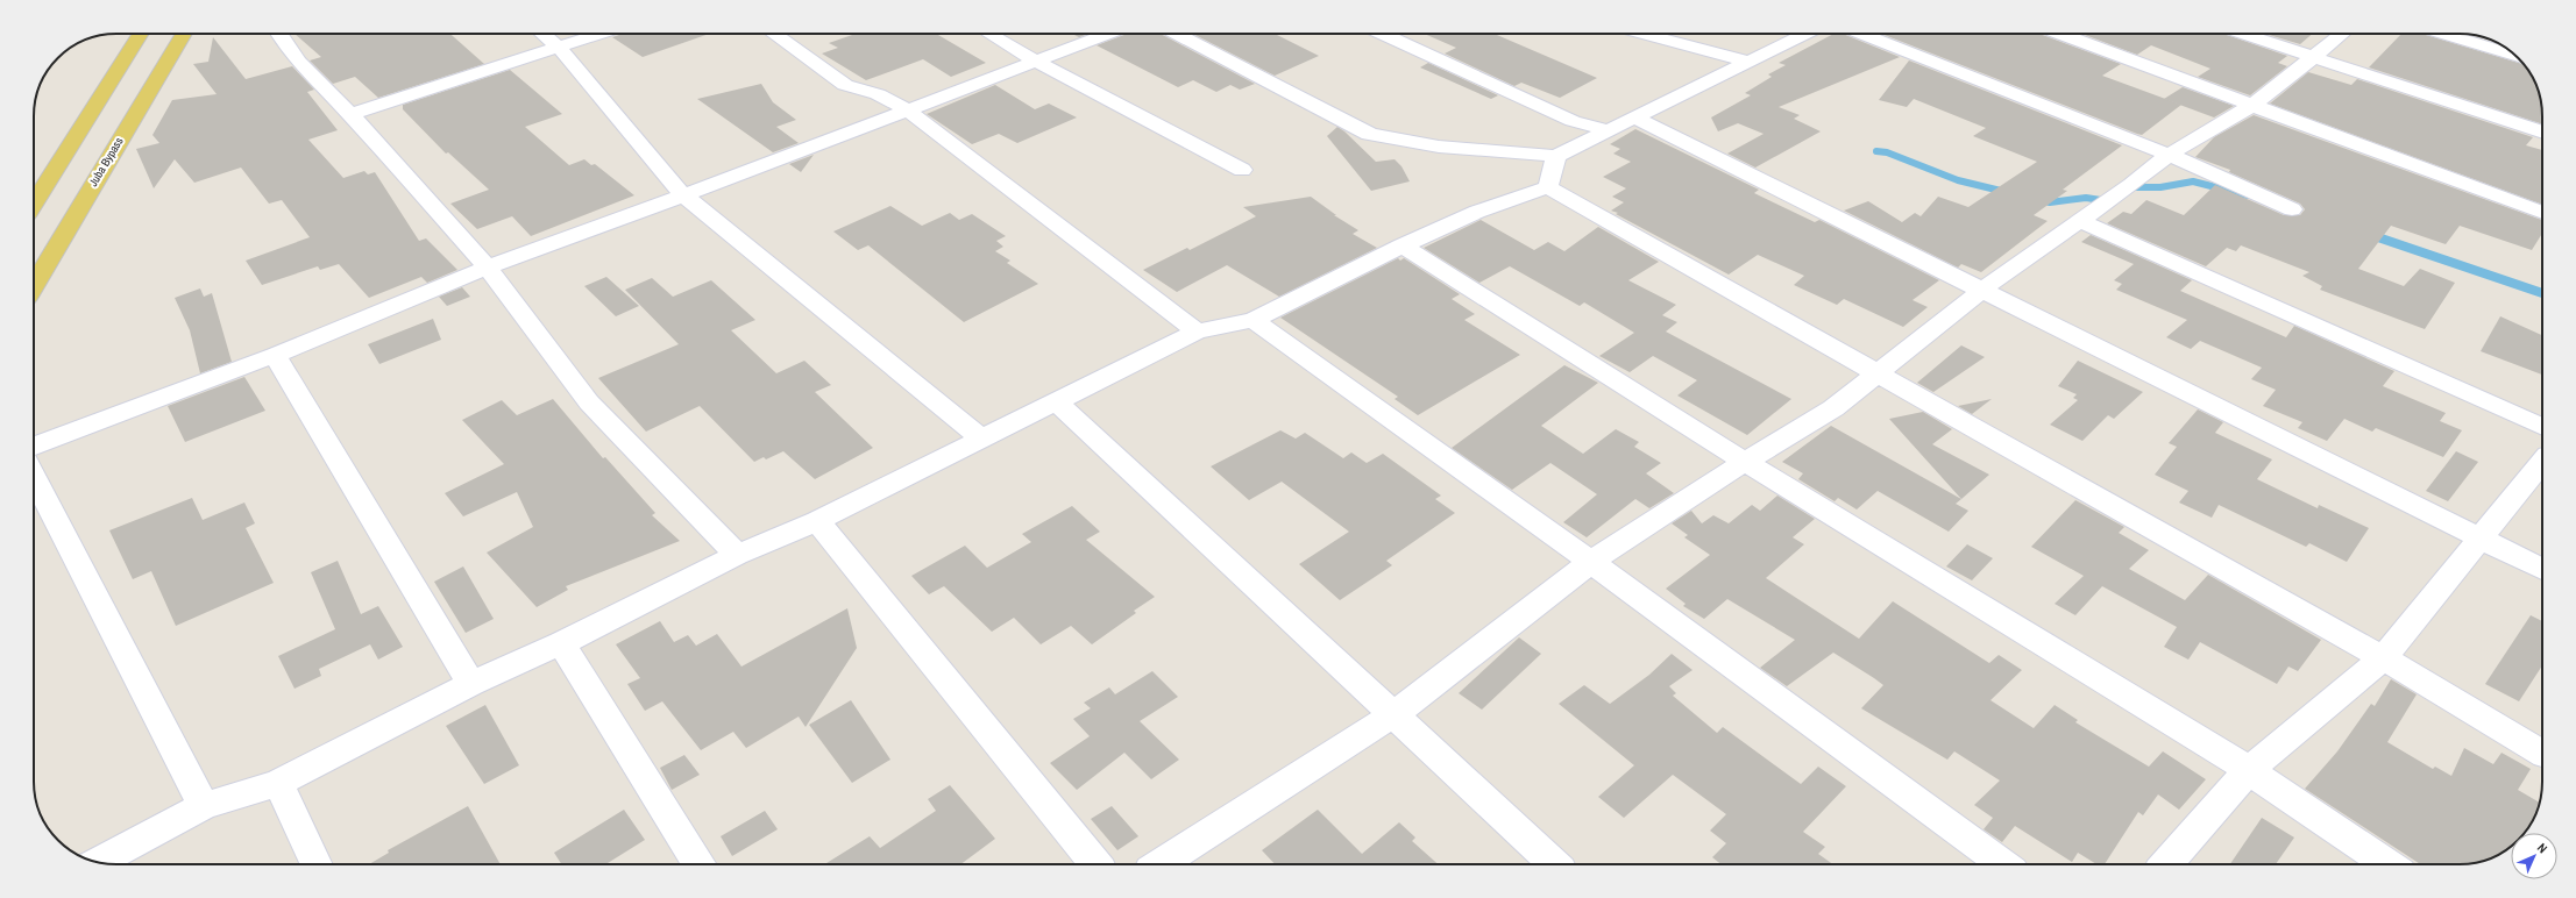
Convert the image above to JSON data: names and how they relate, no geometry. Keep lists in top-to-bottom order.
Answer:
{
  "streets": {
    "main road": ["Juba Bypass"]
  },
  "north": "top right"
}
